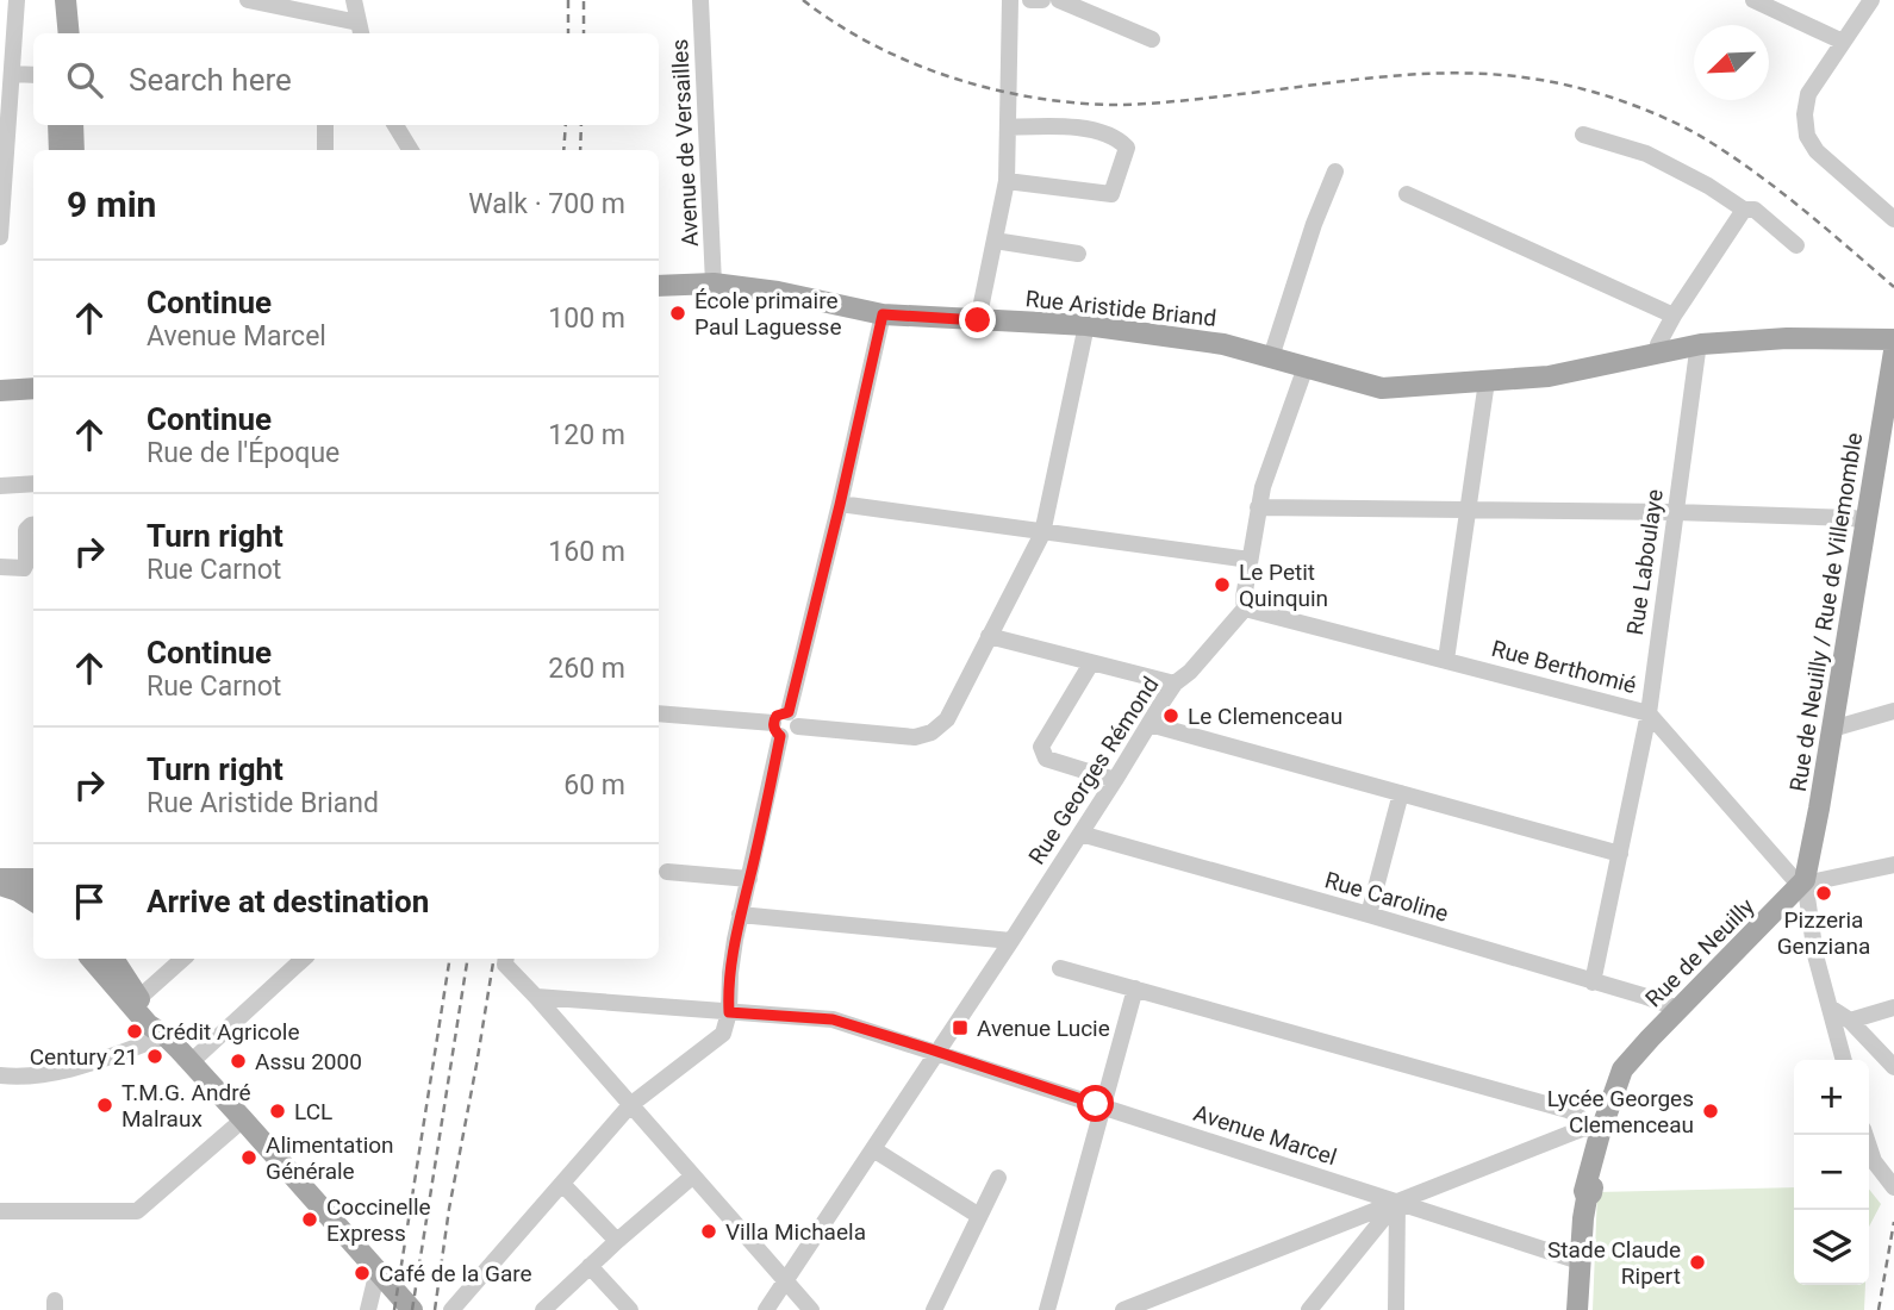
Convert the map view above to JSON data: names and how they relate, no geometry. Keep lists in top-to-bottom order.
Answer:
{
  "streets": {
    "main road": ["Rue Aristide Briand", "Rue de Neuilly / Rue de Villemomble", "Rue de Neuilly"],
    "street": [
      "Avenue de Versailles",
      "Rue Laboulaye",
      "Rue Berthomié",
      "Rue Georges Rémond",
      "Rue Caroline",
      "Avenue Marcel"
    ]
  },
  "crossings": [
    ["Avenue de Versailles", "Rue Aristide Briand"],
    ["Rue Aristide Briand", "Rue Laboulaye"],
    ["Rue Laboulaye", "Rue Berthomié"],
    ["Rue Laboulaye", "Rue Caroline"],
    ["Rue de Neuilly / Rue de Villemomble", "Rue Berthomié"],
    ["Rue de Neuilly / Rue de Villemomble", "Rue de Neuilly"],
    ["Rue Berthomié", "Rue Georges Rémond"],
    ["Rue Berthomié", "Rue de Neuilly"],
    ["Rue Georges Rémond", "Rue Caroline"],
    ["Rue Georges Rémond", "Avenue Marcel"],
    ["Rue Caroline", "Rue de Neuilly"],
    ["Rue de Neuilly", "Avenue Marcel"]
  ],
  "places": {
    "other": [
      "École primaire Paul Laguesse",
      "Le Petit Quinquin",
      "Le Clemenceau",
      "Pizzeria Genziana",
      "Crédit Agricole",
      "Century 21",
      "Assu 2000",
      "T.M.G. André Malraux",
      "LCL",
      "Lycée Georges Clemenceau",
      "Alimentation Générale",
      "Coccinelle Express",
      "Villa Michaela",
      "Stade Claude Ripert",
      "Café de la Gare"
    ],
    "transit": ["Avenue Lucie"]
  },
  "north": "bottom left",
  "page": {
    "search": "Search here",
    "heading": ["9 min", "Walk · 700 m"],
    "list": [
      ["Continue", "Avenue Marcel", "100 m"],
      ["Continue", "Rue de l'Époque", "120 m"],
      ["Turn right", "Rue Carnot", "160 m"],
      ["Continue", "Rue Carnot", "260 m"],
      ["Turn right", "Rue Aristide Briand", "60 m"],
      "Arrive at destination"
    ],
    "map_buttons": ["+", "−"]
  }
}
